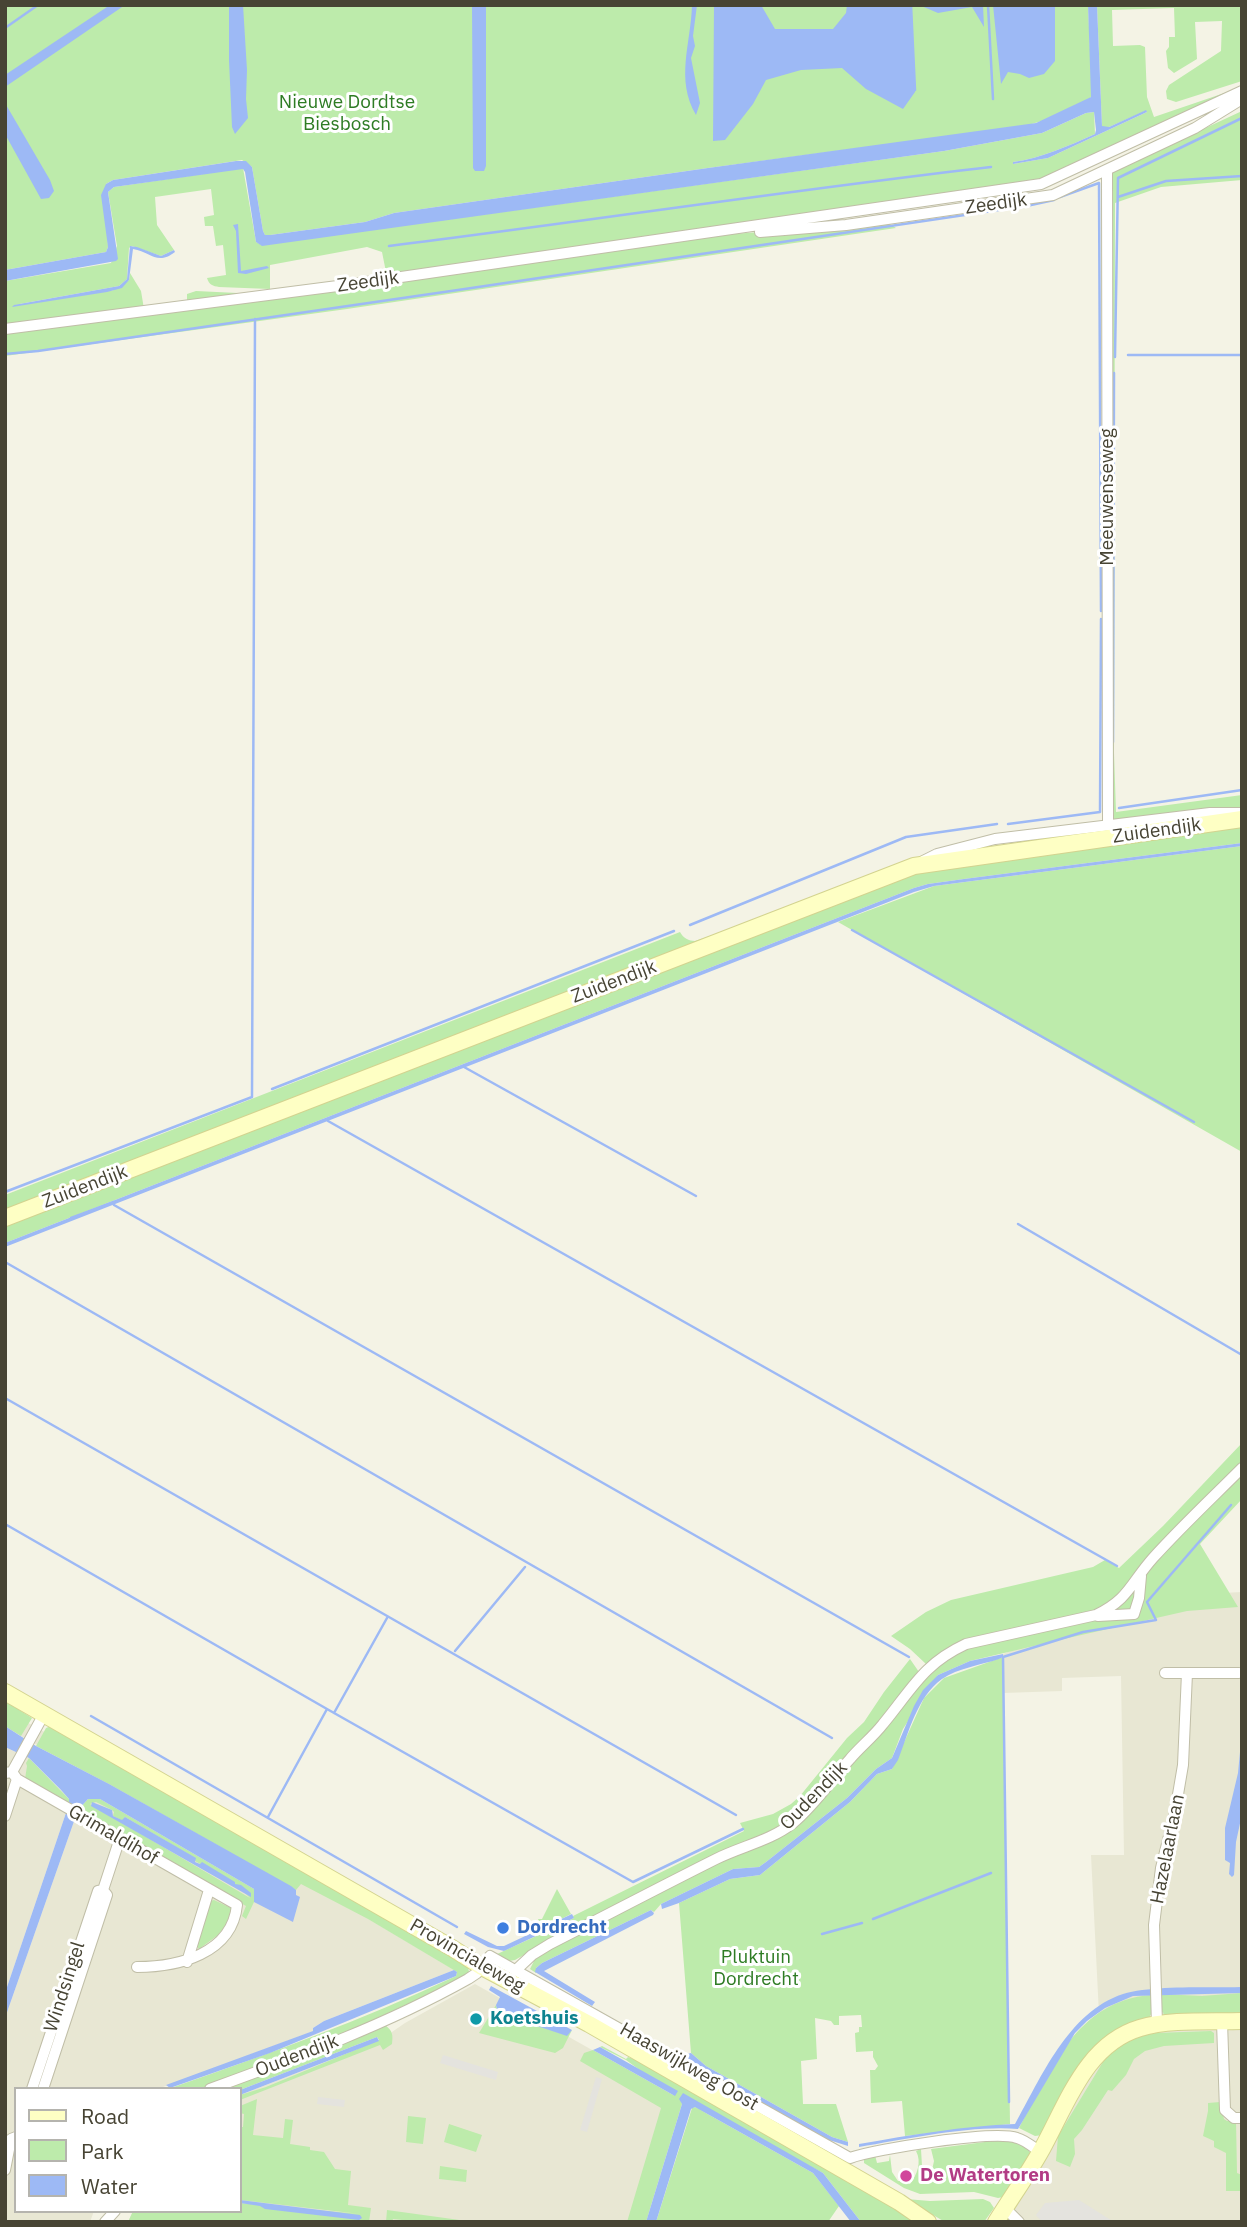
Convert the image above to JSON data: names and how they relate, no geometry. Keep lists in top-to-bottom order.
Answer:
{
  "streets": {
    "street": [
      "Zeedijk",
      "Meeuwenseweg",
      "Zuidendijk",
      "Oudendijk",
      "Grimaldihof",
      "Hazelaarlaan",
      "Provincialeweg",
      "Windsingel",
      "Haaswijkweg Oost"
    ]
  },
  "crossings": [
    ["Zeedijk", "Meeuwenseweg"],
    ["Oudendijk", "Provincialeweg"],
    ["Oudendijk", "Haaswijkweg Oost"],
    ["Grimaldihof", "Windsingel"],
    ["Provincialeweg", "Haaswijkweg Oost"]
  ],
  "parks": ["Nieuwe Dordtse Biesbosch", "Pluktuin Dordrecht"],
  "places": ["Dordrecht", "Koetshuis", "De Watertoren"],
  "legend": ["Road", "Park", "Water"]
}
